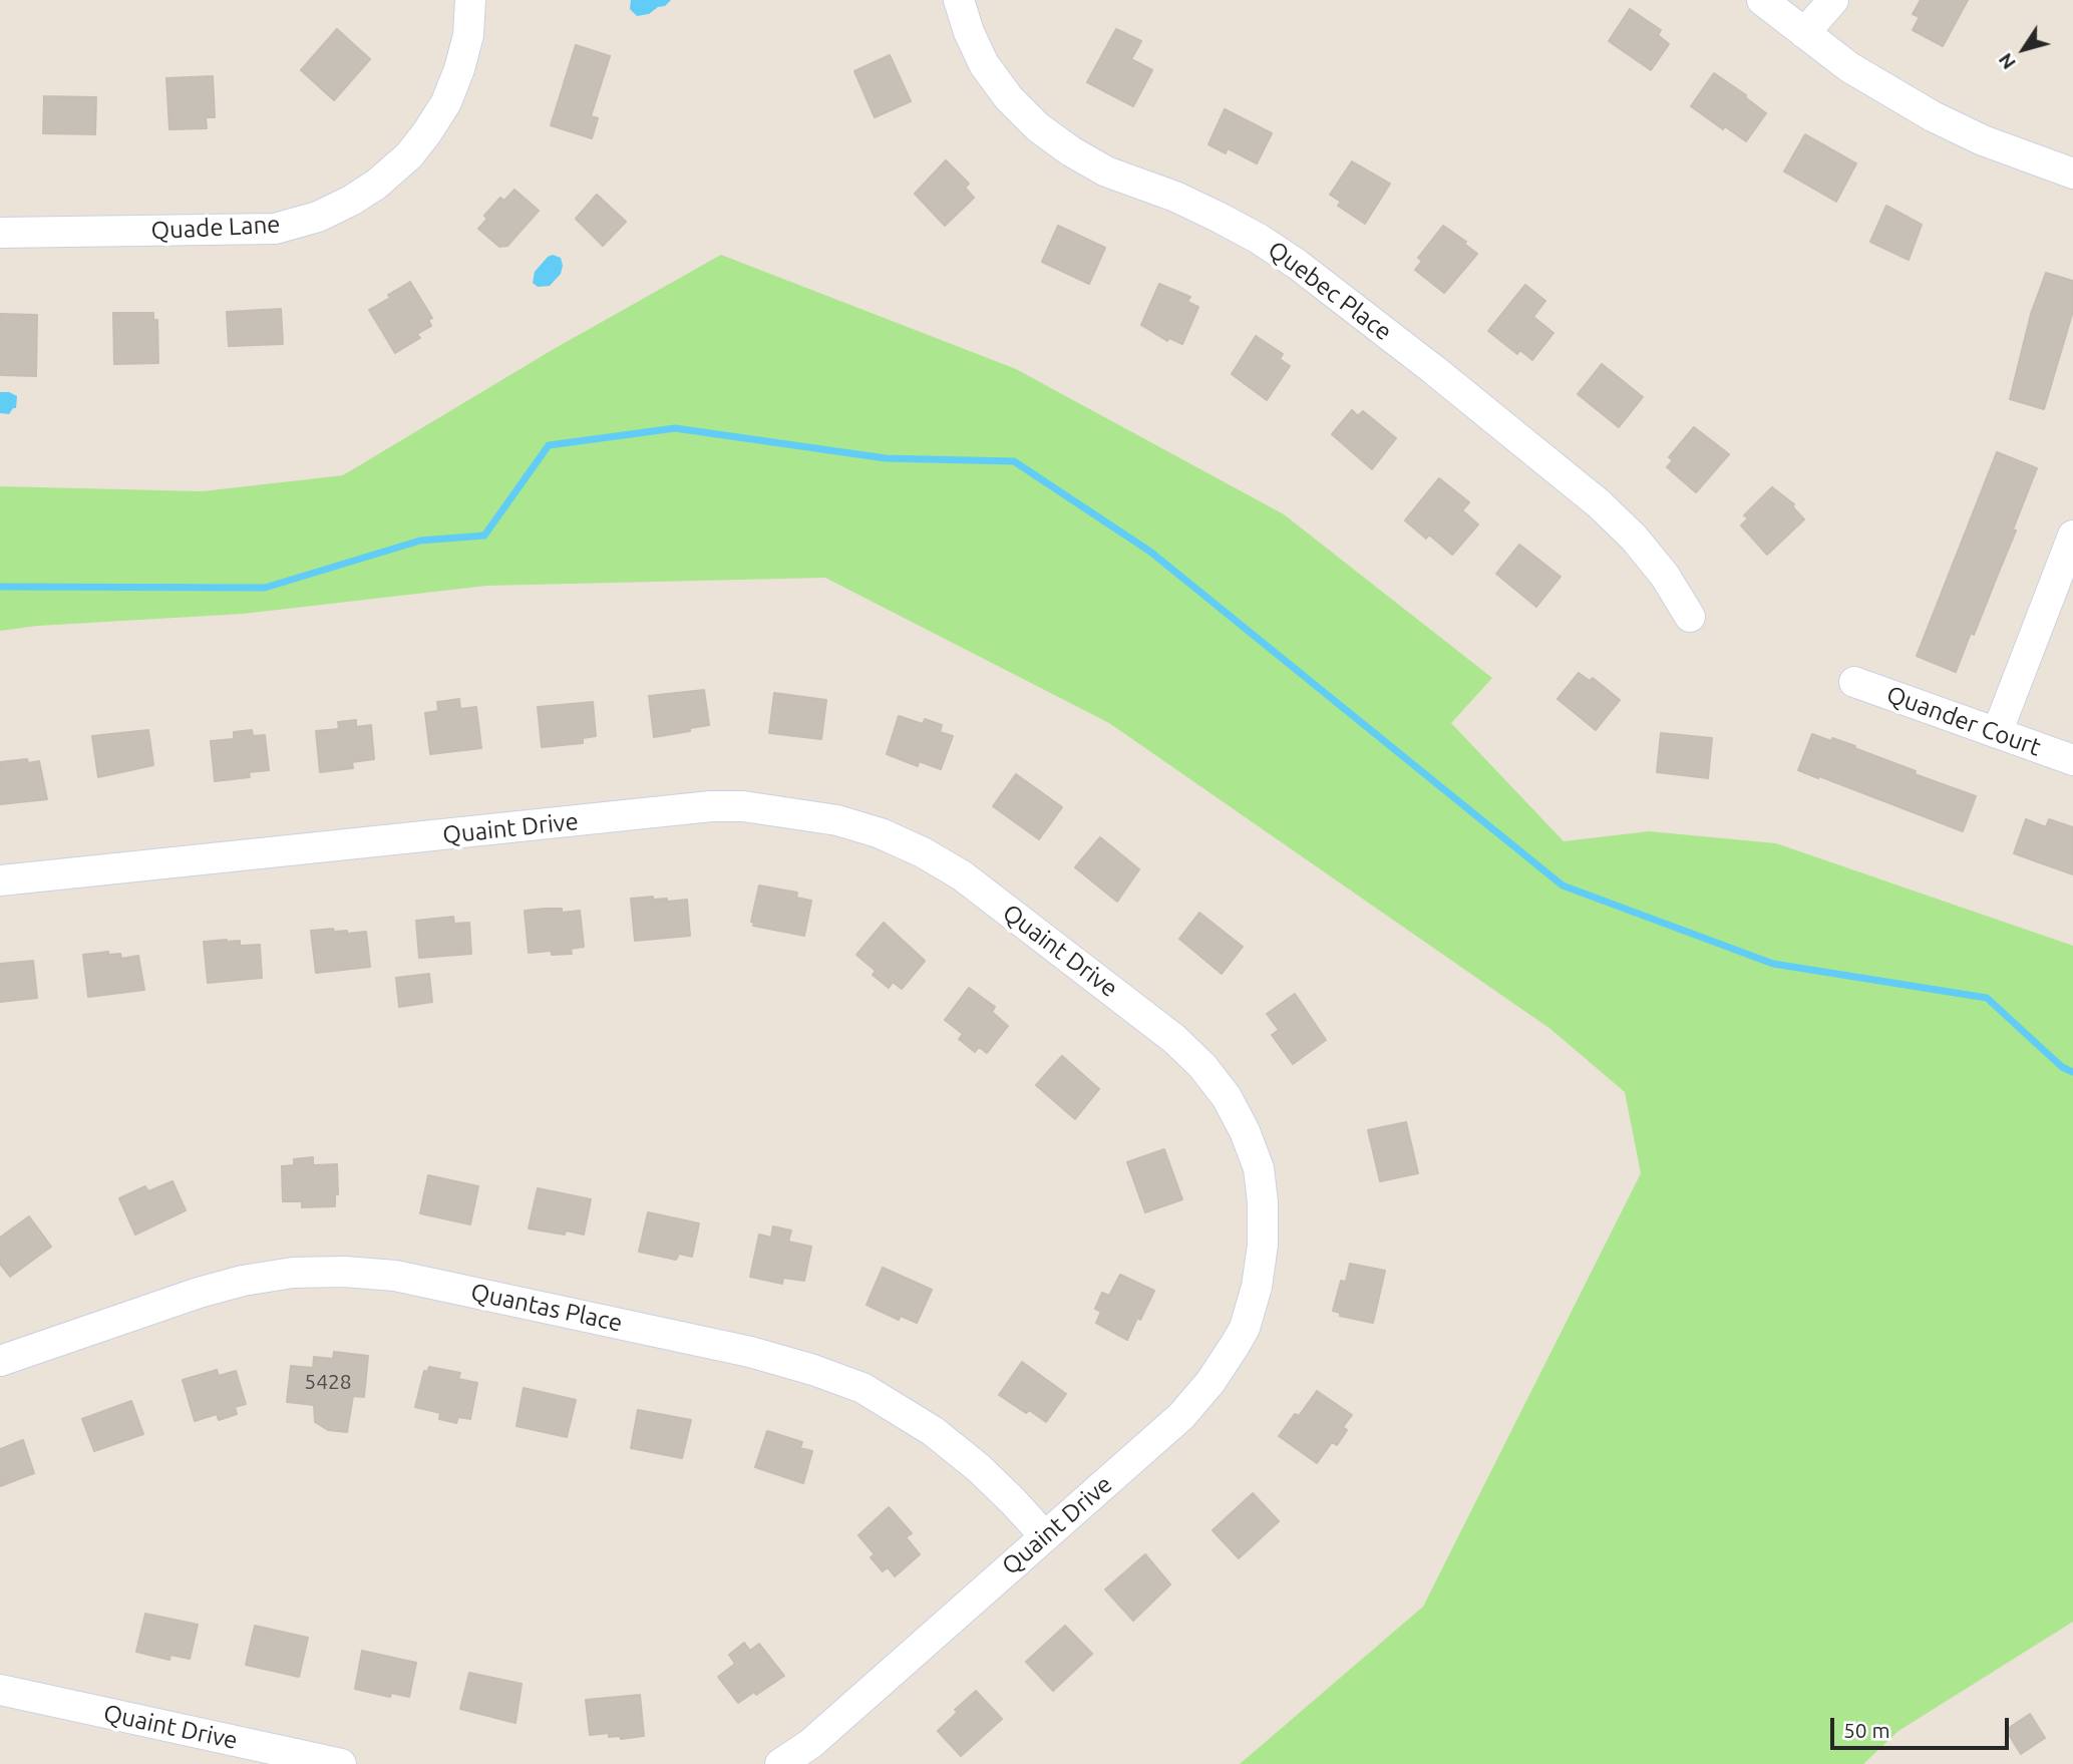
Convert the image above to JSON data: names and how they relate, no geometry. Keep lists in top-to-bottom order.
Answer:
{
  "streets": {
    "street": [
      "Quade Lane",
      "Quebec Place",
      "Quander Court",
      "Quaint Drive",
      "Quantas Place"
    ]
  },
  "crossings": [
    ["Quaint Drive", "Quantas Place"]
  ],
  "house_numbers": ["5428"],
  "scale_bar": "50 m",
  "north": "bottom left"
}
